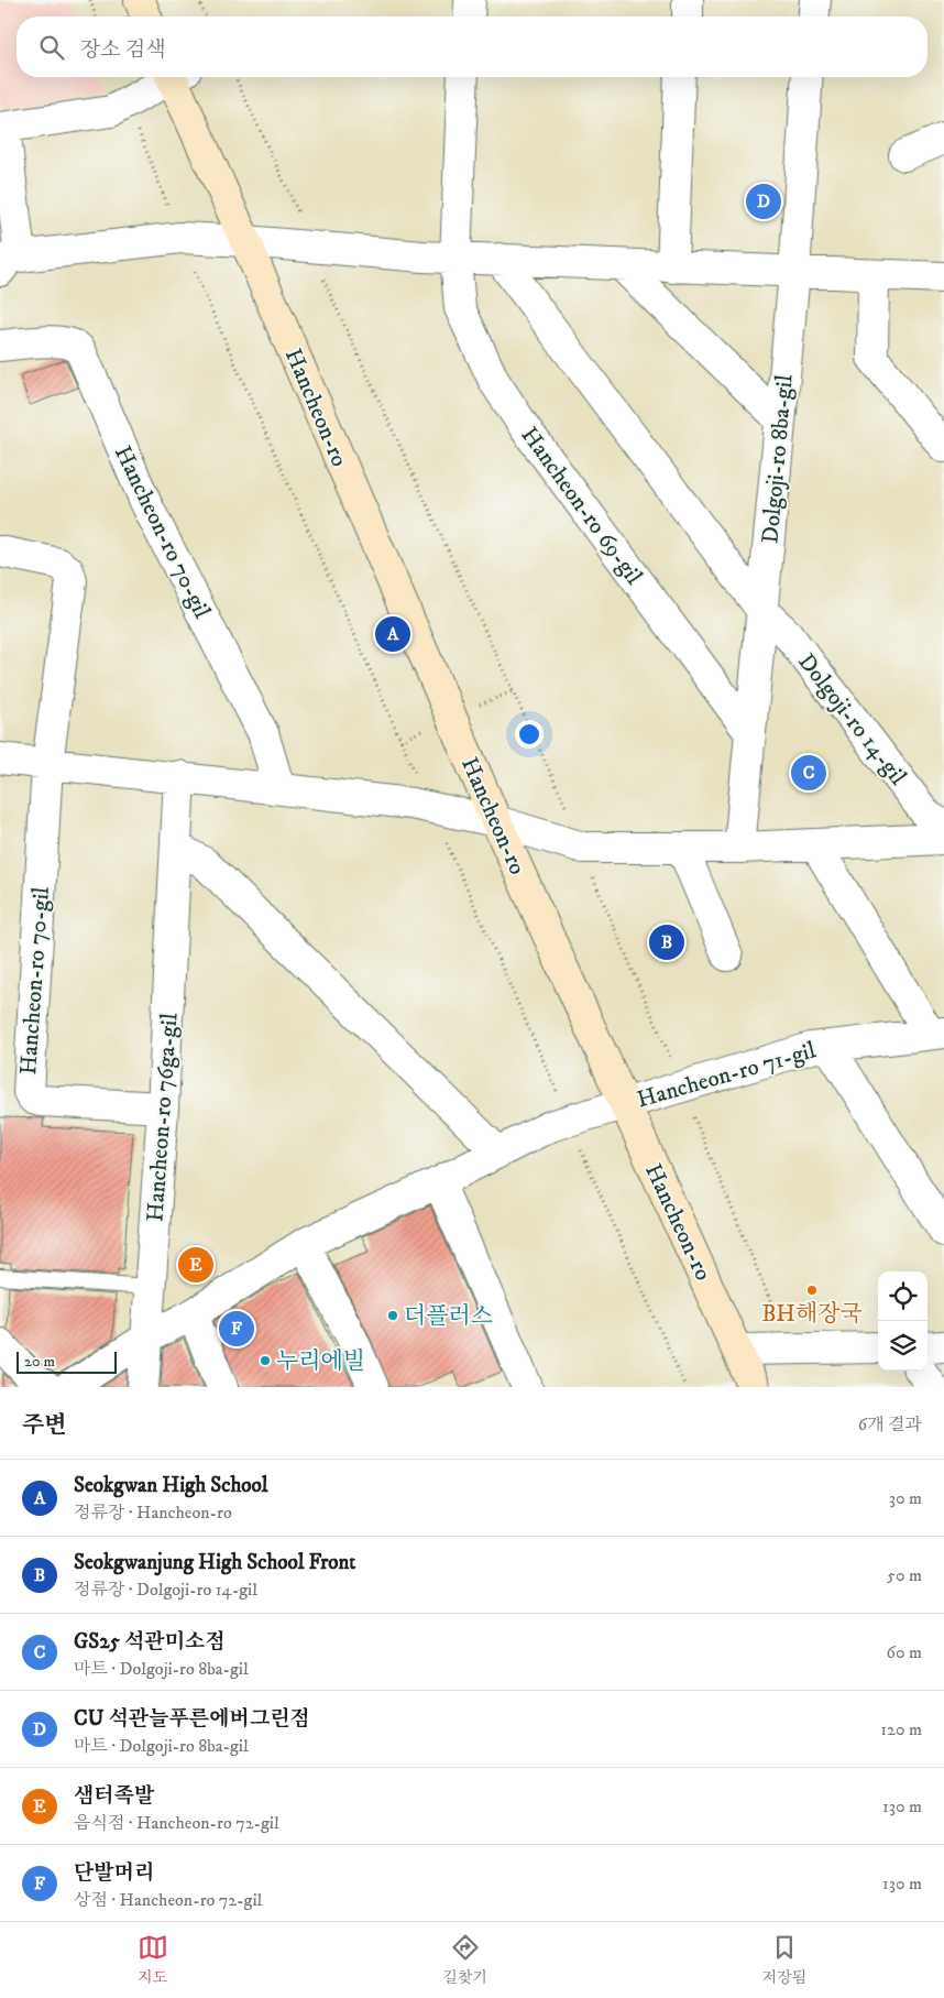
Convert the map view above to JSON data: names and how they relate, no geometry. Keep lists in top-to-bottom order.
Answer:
{
  "streets": {
    "main road": ["Hancheon-ro"],
    "street": [
      "Dolgoji-ro 8ba-gil",
      "Hancheon-ro 69-gil",
      "Hancheon-ro 70-gil",
      "Dolgoji-ro 14-gil",
      "Hancheon-ro 71-gil",
      "Hancheon-ro 76ga-gil"
    ]
  },
  "crossings": [
    ["Hancheon-ro", "Hancheon-ro 71-gil"],
    ["Dolgoji-ro 8ba-gil", "Hancheon-ro 69-gil"],
    ["Dolgoji-ro 8ba-gil", "Dolgoji-ro 14-gil"],
    ["Hancheon-ro 70-gil", "Hancheon-ro 76ga-gil"],
    ["Hancheon-ro 71-gil", "Hancheon-ro 76ga-gil"]
  ],
  "places": ["BH해장국", "더플러스", "누리에빌"],
  "scale_bar": "20 m",
  "page": {
    "search": "장소 검색",
    "pins": [
      "D",
      "A",
      "C",
      "B",
      "E",
      "F"
    ],
    "scale": "20 m",
    "heading": ["주변", "6개 결과"],
    "list": [
      {
        "mark": "A",
        "name": "Seokgwan High School",
        "note": "정류장 · Hancheon-ro",
        "value": "30 m"
      },
      {
        "mark": "B",
        "name": "Seokgwanjung High School Front",
        "note": "정류장 · Dolgoji-ro 14-gil",
        "value": "50 m"
      },
      {
        "mark": "C",
        "name": "GS25 석관미소점",
        "note": "마트 · Dolgoji-ro 8ba-gil",
        "value": "60 m"
      },
      {
        "mark": "D",
        "name": "CU 석관늘푸른에버그린점",
        "note": "마트 · Dolgoji-ro 8ba-gil",
        "value": "120 m"
      },
      {
        "mark": "E",
        "name": "샘터족발",
        "note": "음식점 · Hancheon-ro 72-gil",
        "value": "130 m"
      },
      {
        "mark": "F",
        "name": "단발머리",
        "note": "상점 · Hancheon-ro 72-gil",
        "value": "130 m"
      }
    ],
    "nav": ["지도", "길찾기", "저장됨"]
  }
}
